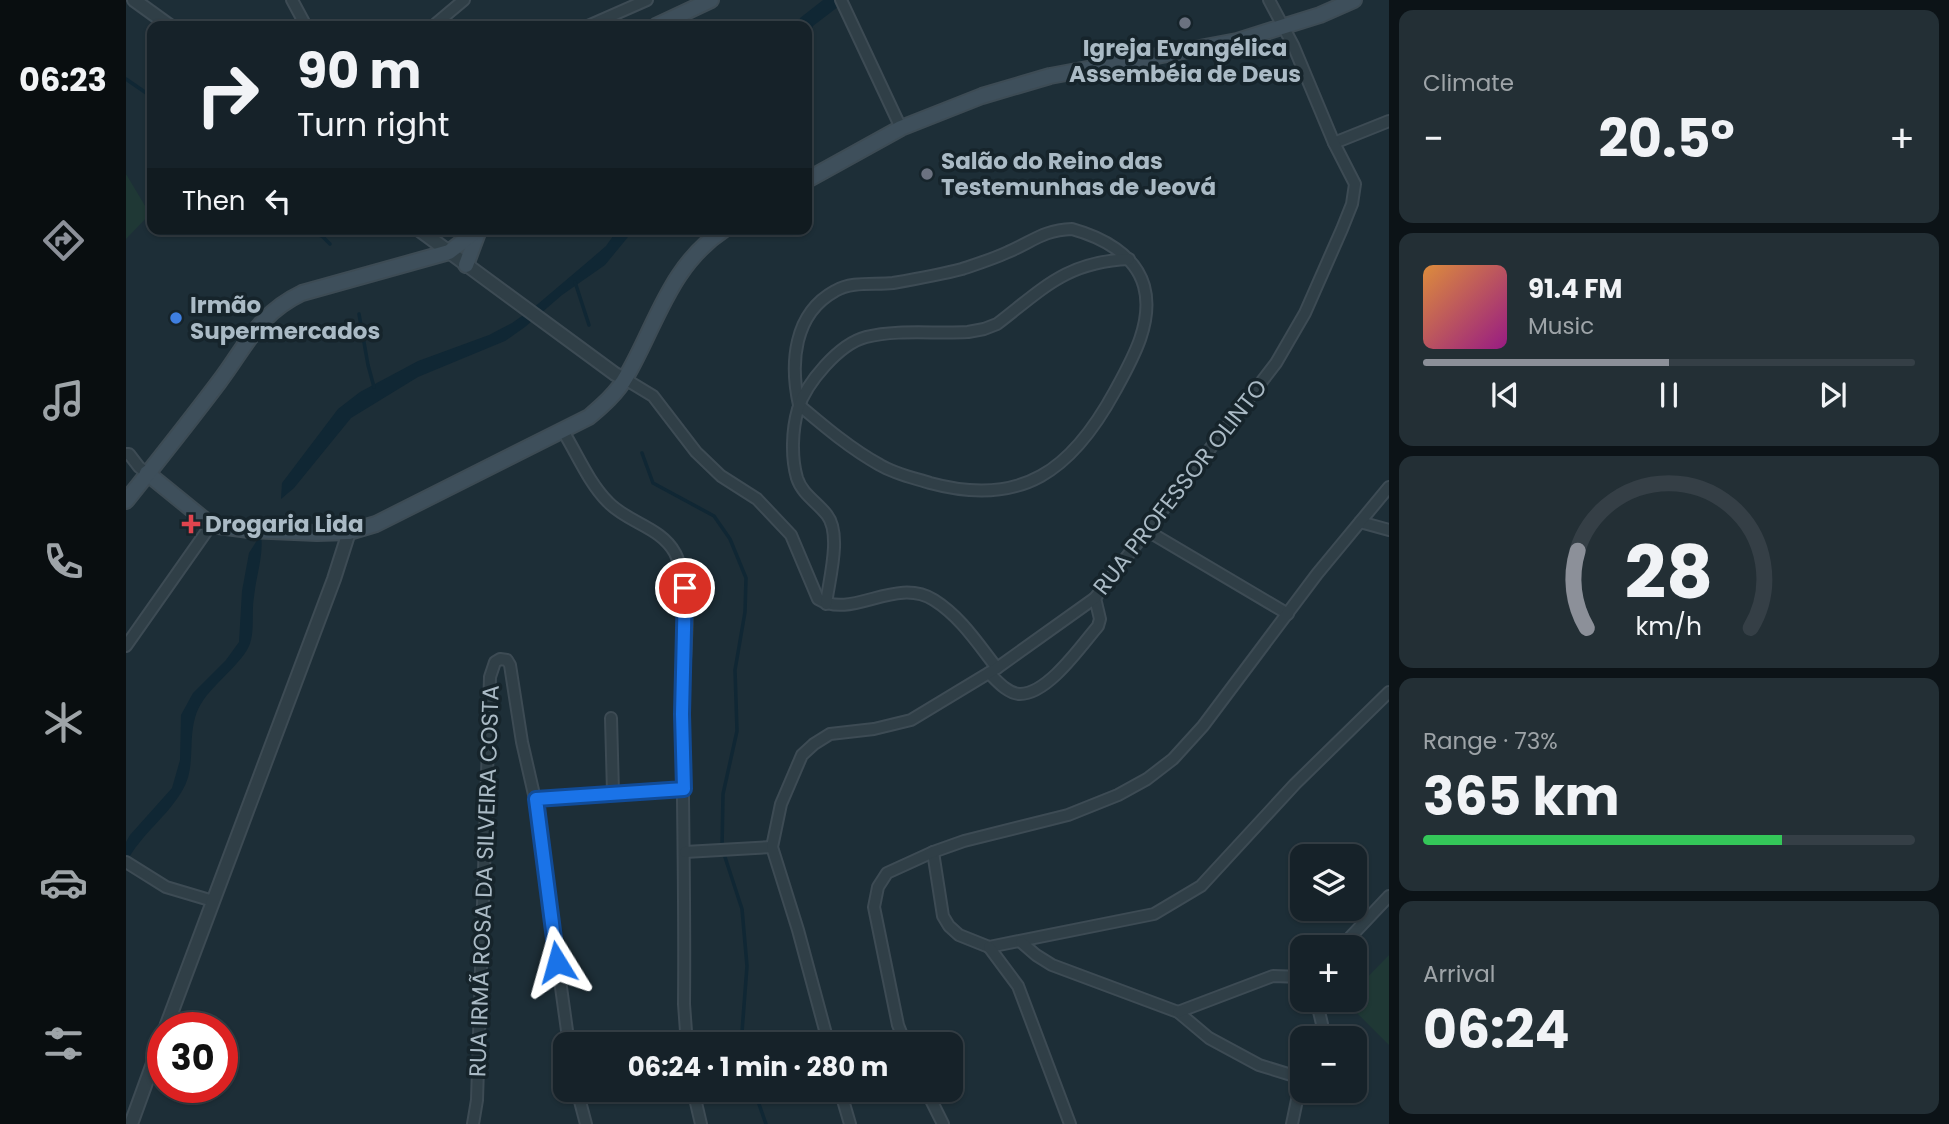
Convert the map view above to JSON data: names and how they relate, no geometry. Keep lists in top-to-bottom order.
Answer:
{
  "streets": {
    "street": ["RUA PROFESSOR OLINTO", "RUA IRMÃ ROSA DA SILVEIRA COSTA"]
  },
  "places": {
    "other": ["Igreja Evangélica Assembéia de Deus", "Salão do Reino das Testemunhas de Jeová", "Irmão Supermercados"],
    "health": ["Drogaria Lida"]
  },
  "page": {
    "tabs": "06:23",
    "tile": [
      "Climate",
      ["Range · 73%", "365 km"],
      ["Arrival", "06:24"]
    ],
    "turn": ["90 m", "Turn right"],
    "heat": ["−", "20.5°", "+"],
    "then": "Then",
    "song": ["91.4 FM", "Music"],
    "map_buttons": ["+", "−"],
    "limit": "30",
    "trip": "06:24 · 1 min · 280 m",
    "gauge": ["28", "km/h"]
  }
}
